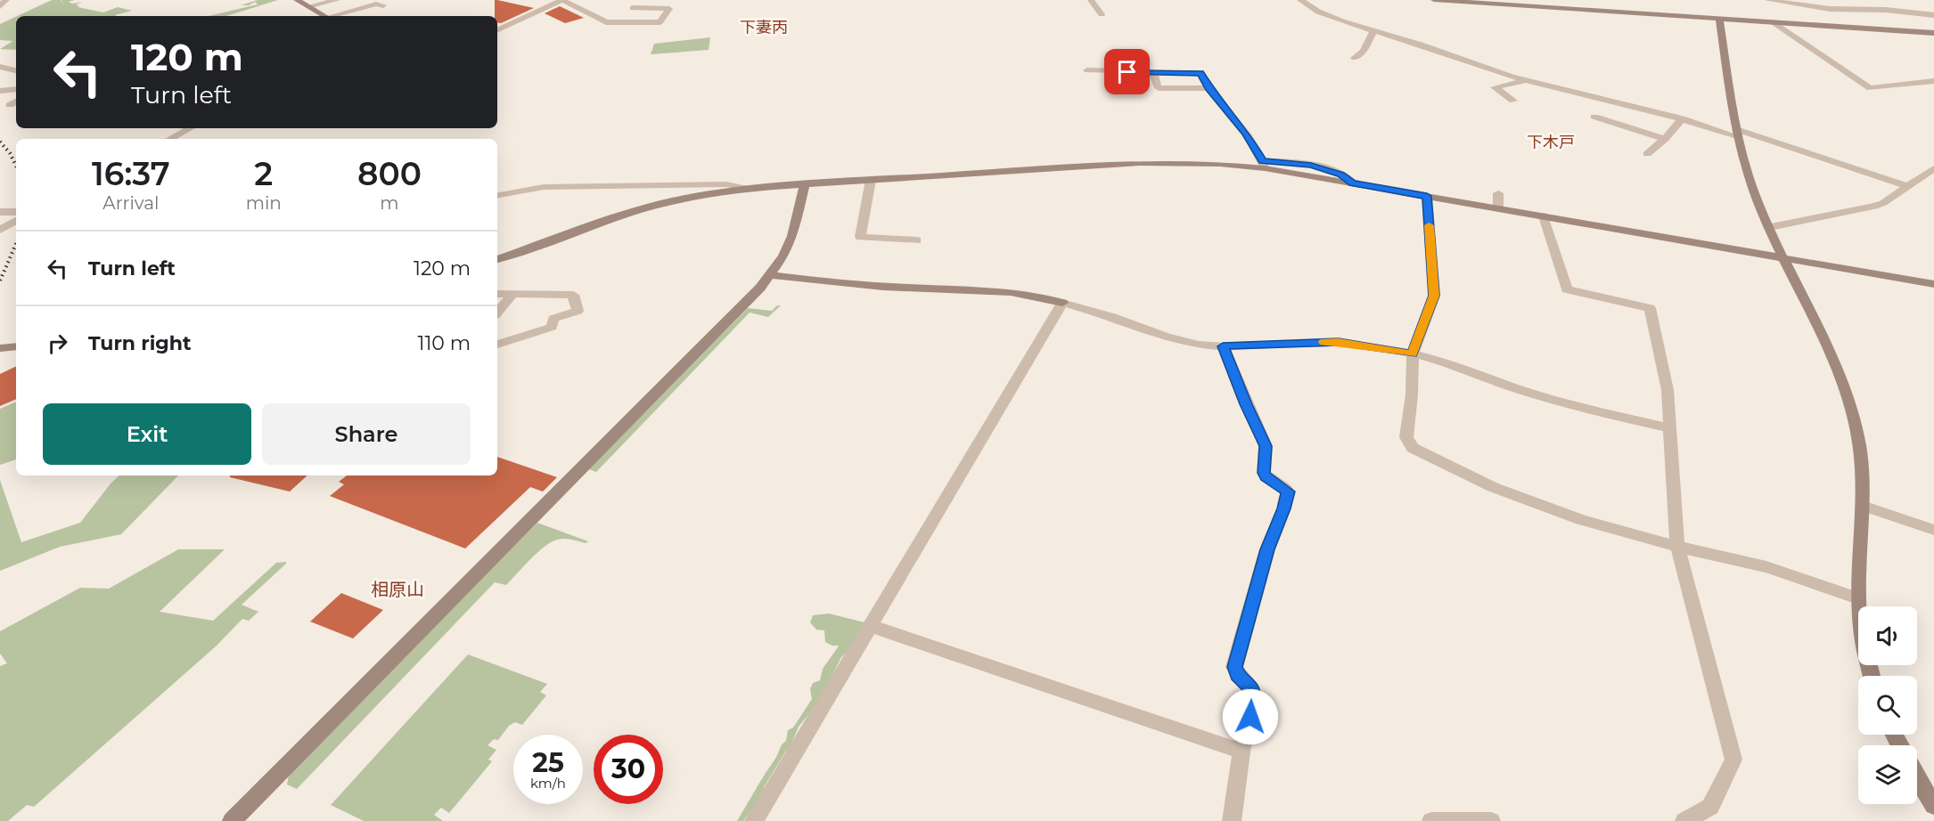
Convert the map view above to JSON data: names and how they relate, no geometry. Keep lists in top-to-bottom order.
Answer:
{
  "districts": ["下妻丙", "下木戸", "相原山"],
  "page": {
    "turn": ["120 m", "Turn left"],
    "eta": [
      "16:37",
      "Arrival",
      "2",
      "min",
      "800",
      "m"
    ],
    "list": [
      {
        "name": "Turn left",
        "value": "120 m"
      },
      {
        "name": "Turn right",
        "value": "110 m"
      }
    ],
    "buttons": ["Exit", "Share"],
    "speed": "25 km/h",
    "limit": "30"
  }
}
